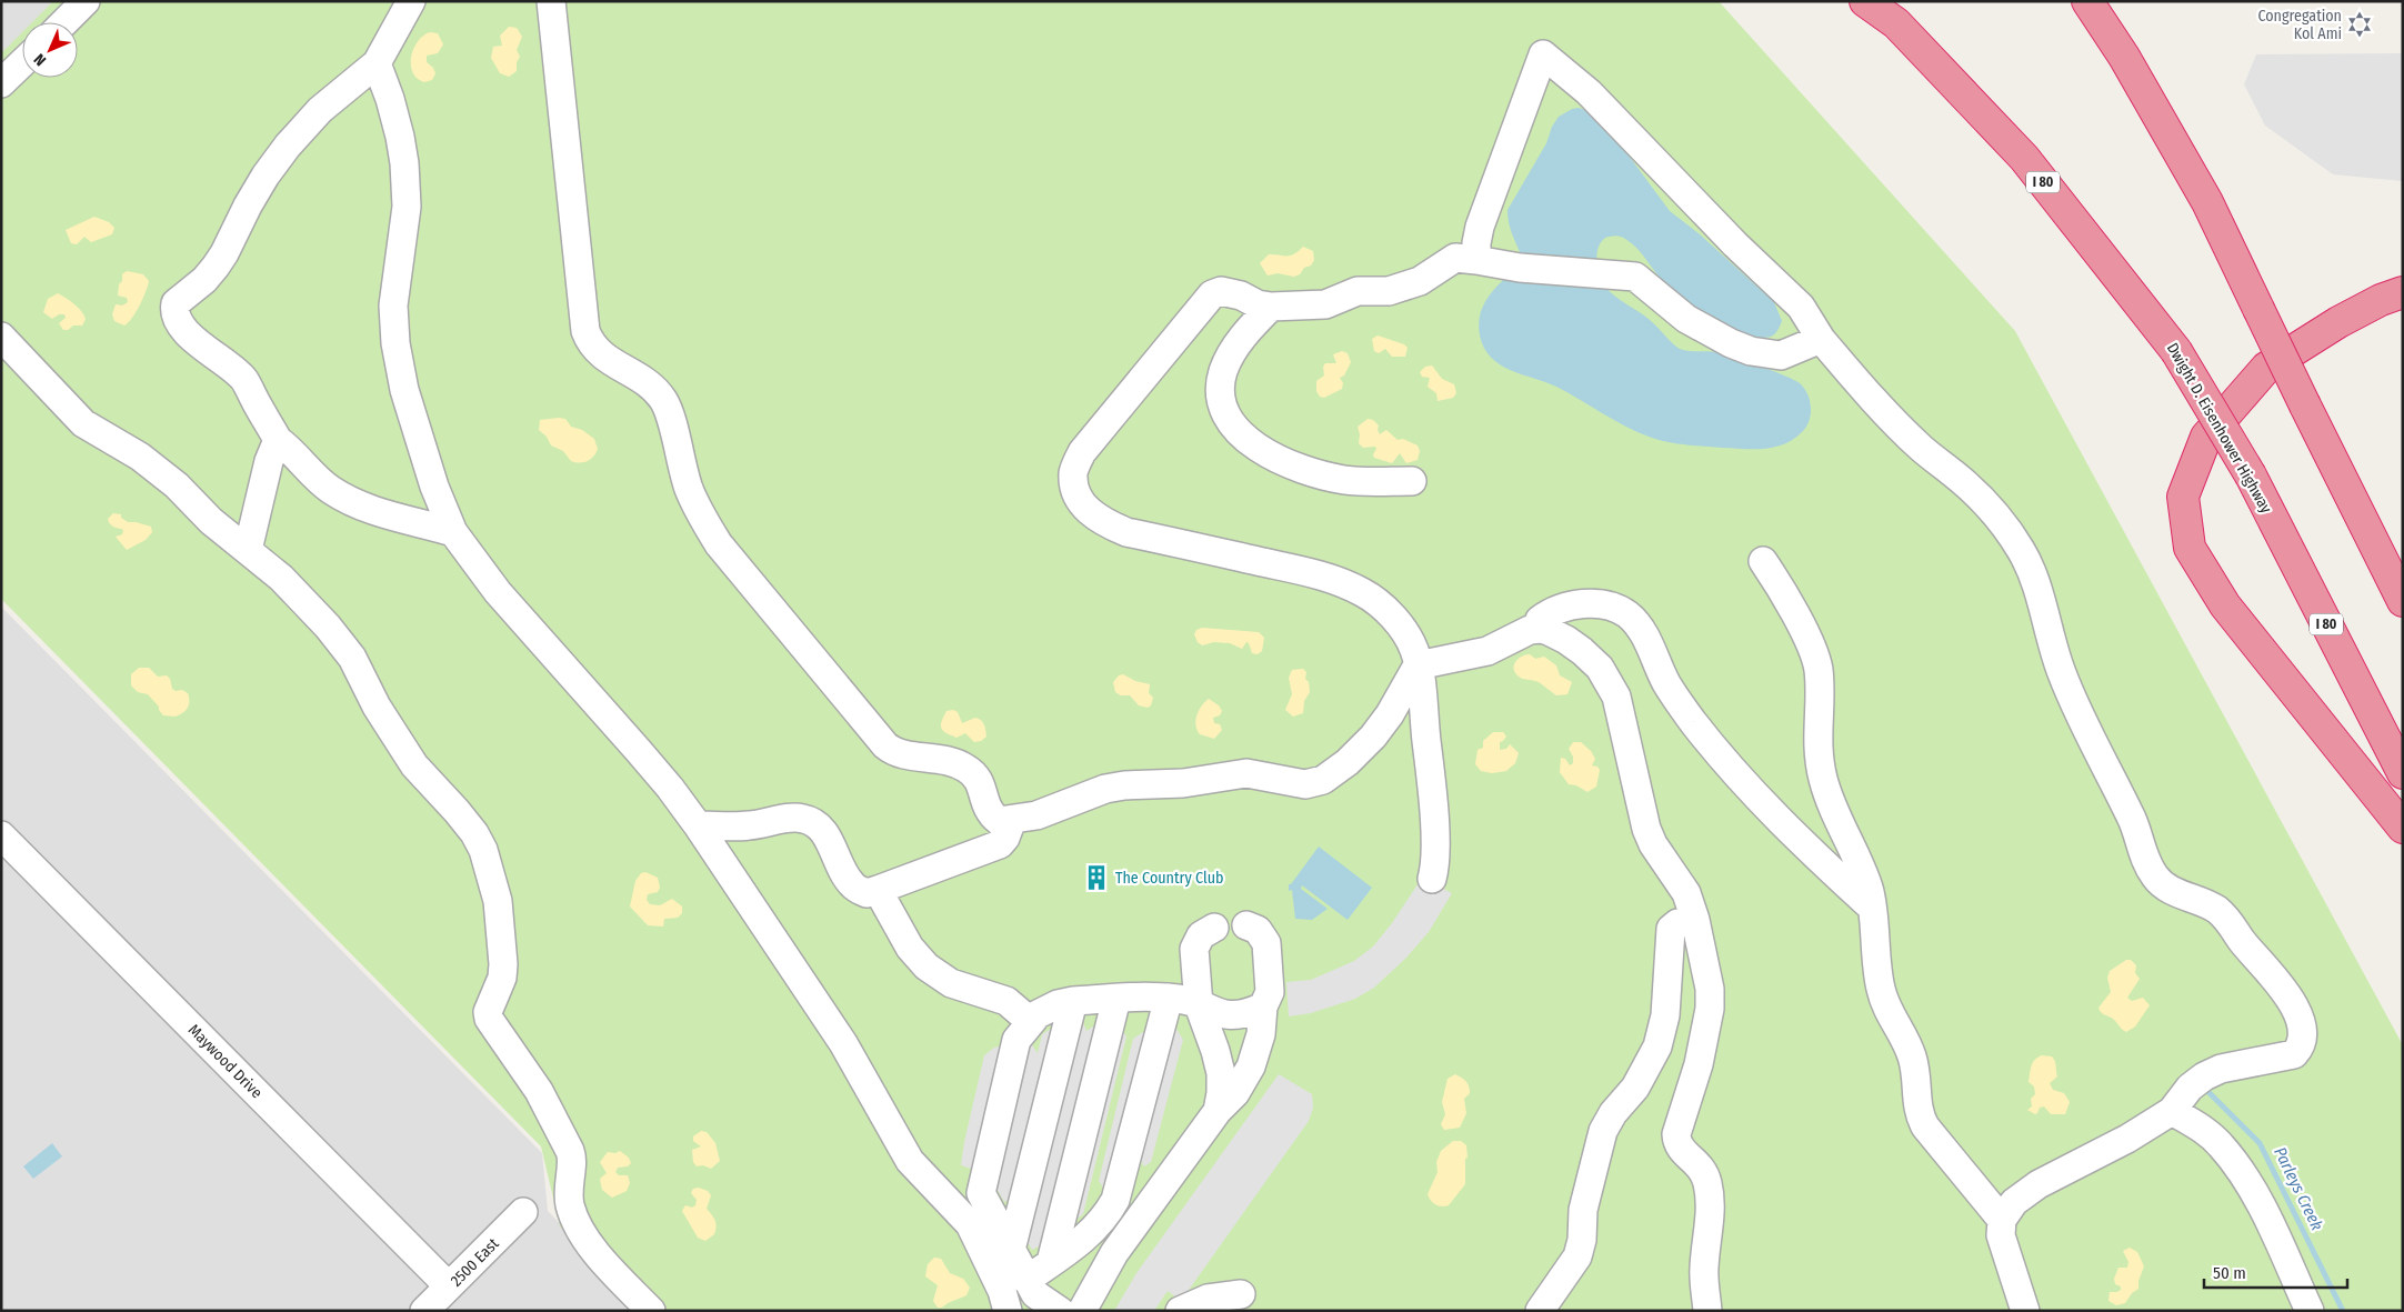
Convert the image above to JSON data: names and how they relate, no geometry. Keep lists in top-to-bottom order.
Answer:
{
  "streets": {
    "highway": ["I 80", "Dwight D. Eisenhower Highway"],
    "street": ["Maywood Drive", "2500 East"]
  },
  "crossings": [
    ["Maywood Drive", "2500 East"]
  ],
  "water": ["Parleys Creek"],
  "places": {
    "synagogue": ["Congregation Kol Ami"],
    "building": ["The Country Club"]
  },
  "scale_bar": "50 m",
  "north": "bottom left"
}
